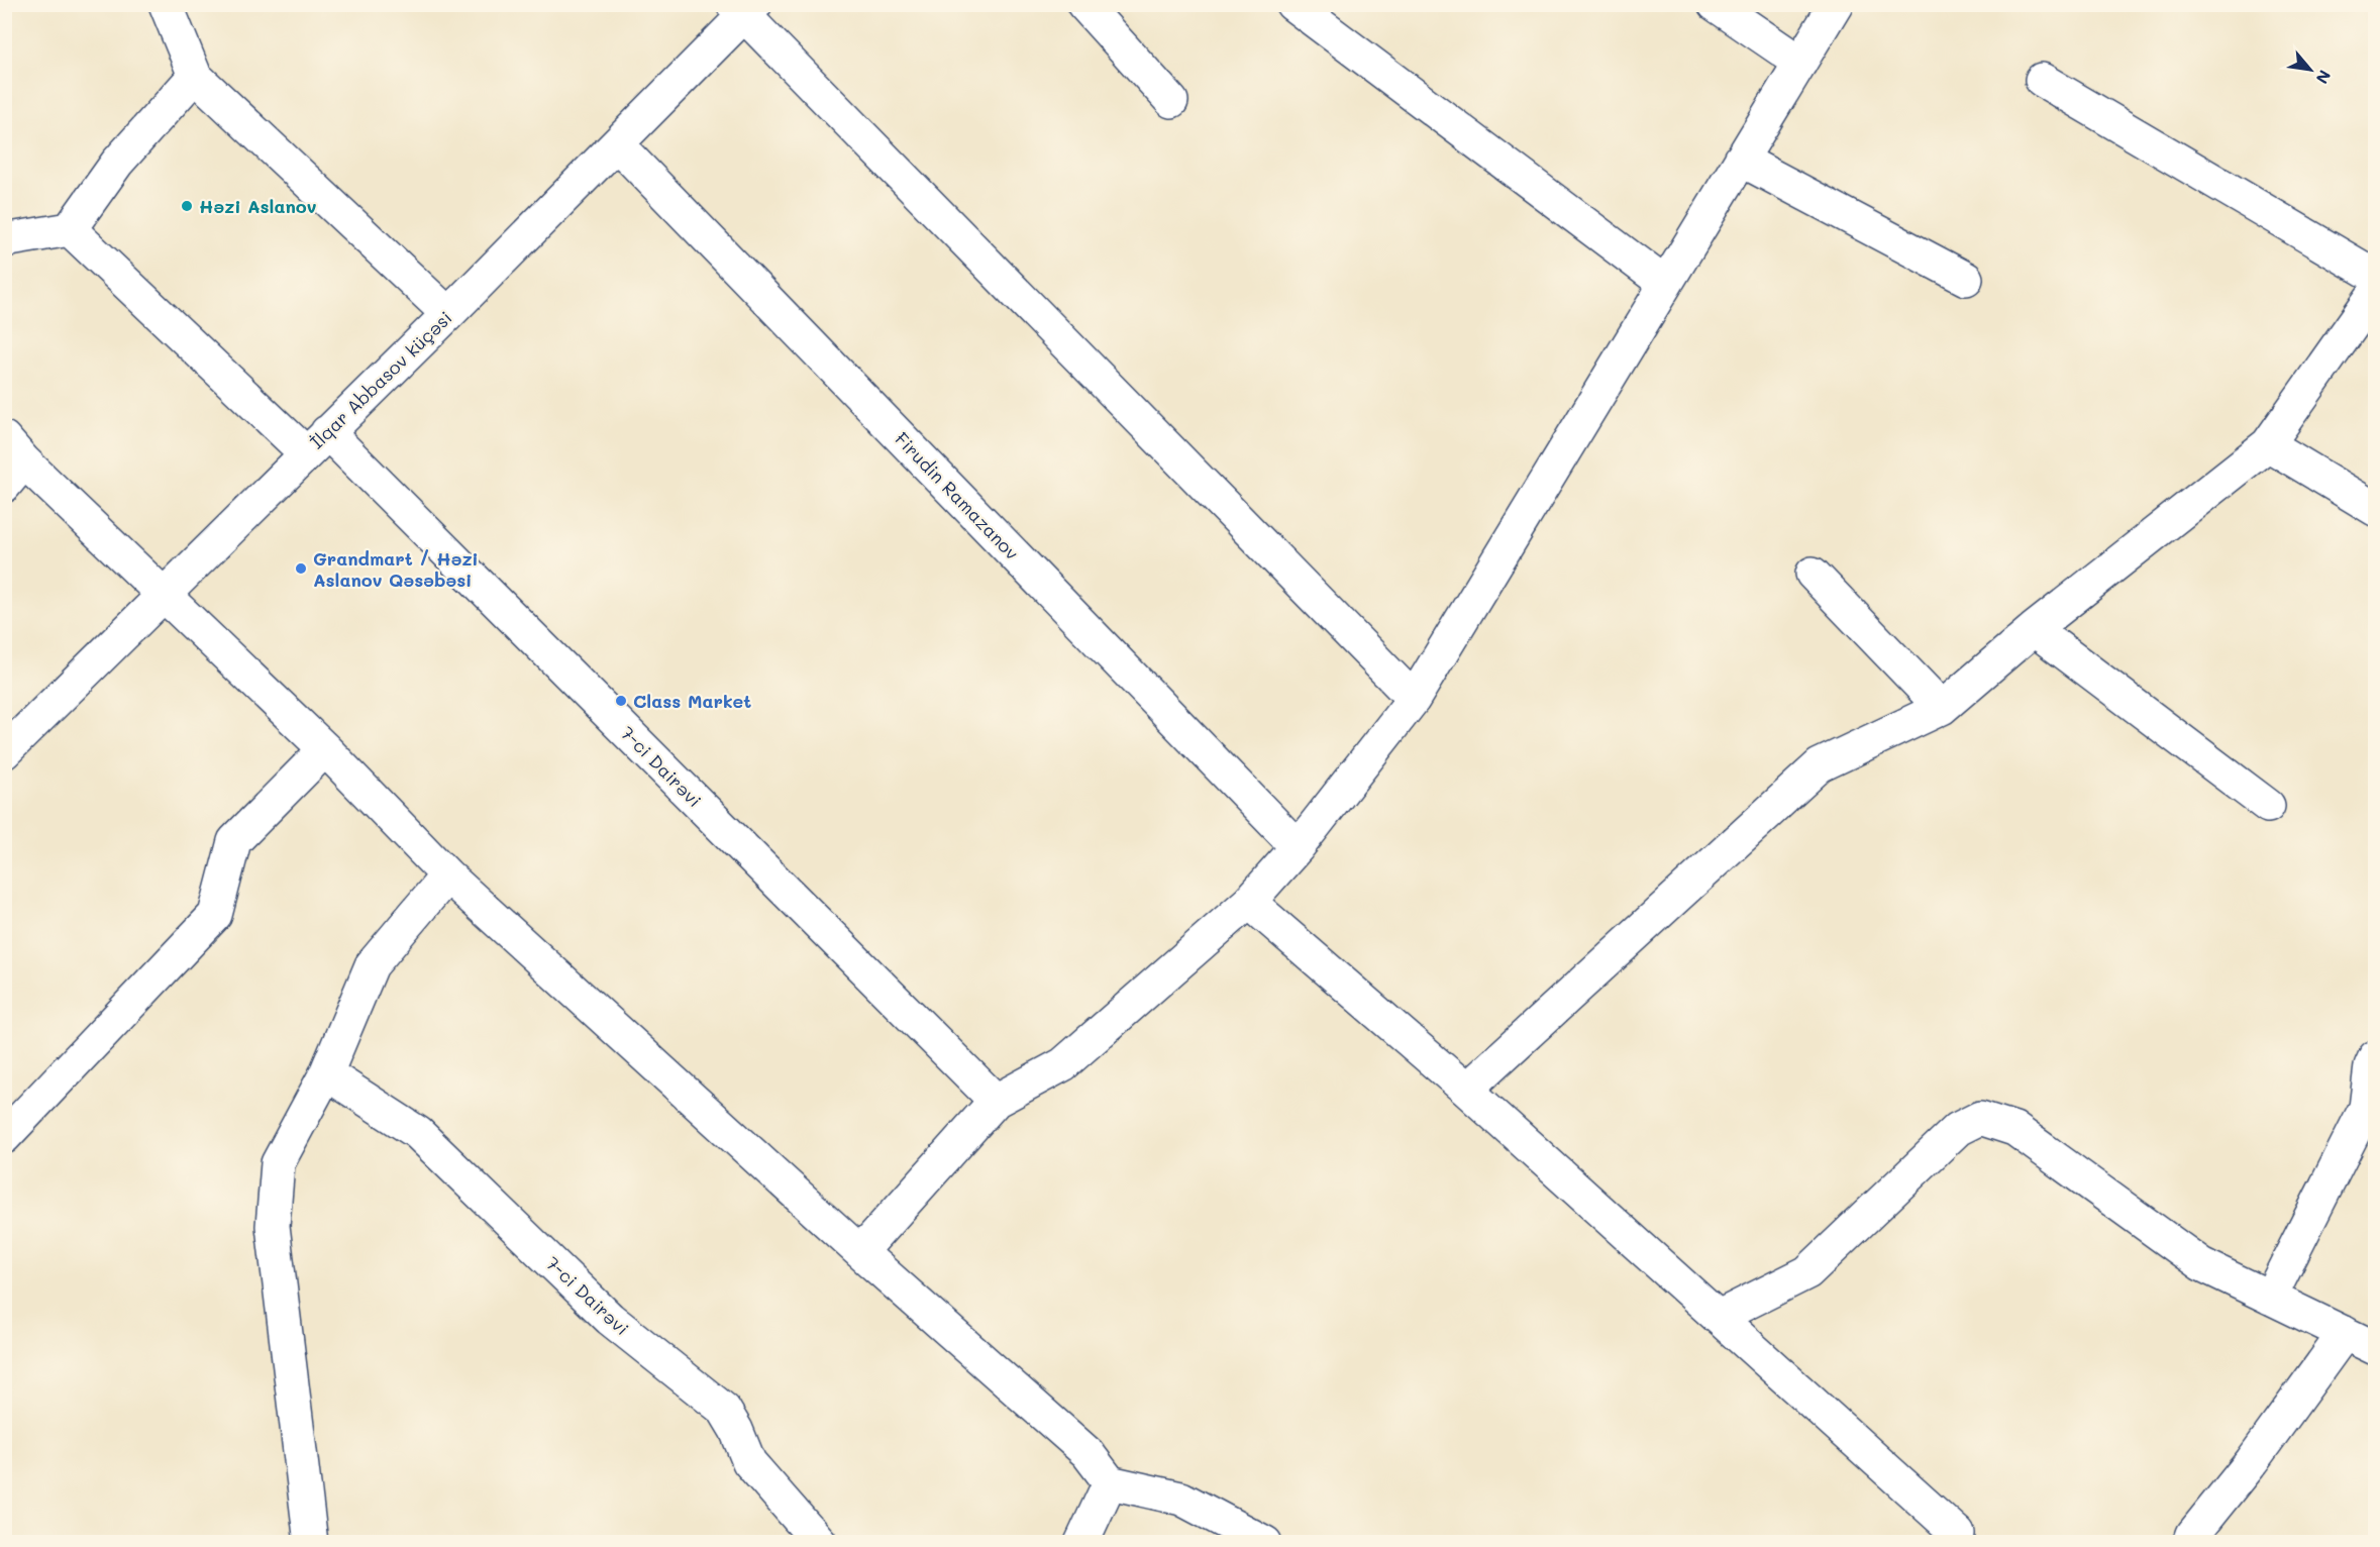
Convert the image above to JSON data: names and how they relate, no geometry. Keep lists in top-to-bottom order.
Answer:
{
  "streets": {
    "street": ["İlqar Abbasov küçəsi", "Firudin Ramazanov", "7-ci Dairəvi"]
  },
  "crossings": [
    ["İlqar Abbasov küçəsi", "Firudin Ramazanov"],
    ["İlqar Abbasov küçəsi", "7-ci Dairəvi"]
  ],
  "places": ["Həzi Aslanov", "Grandmart / Həzi Aslanov Qəsəbəsi", "Class Market"],
  "north": "bottom right"
}
